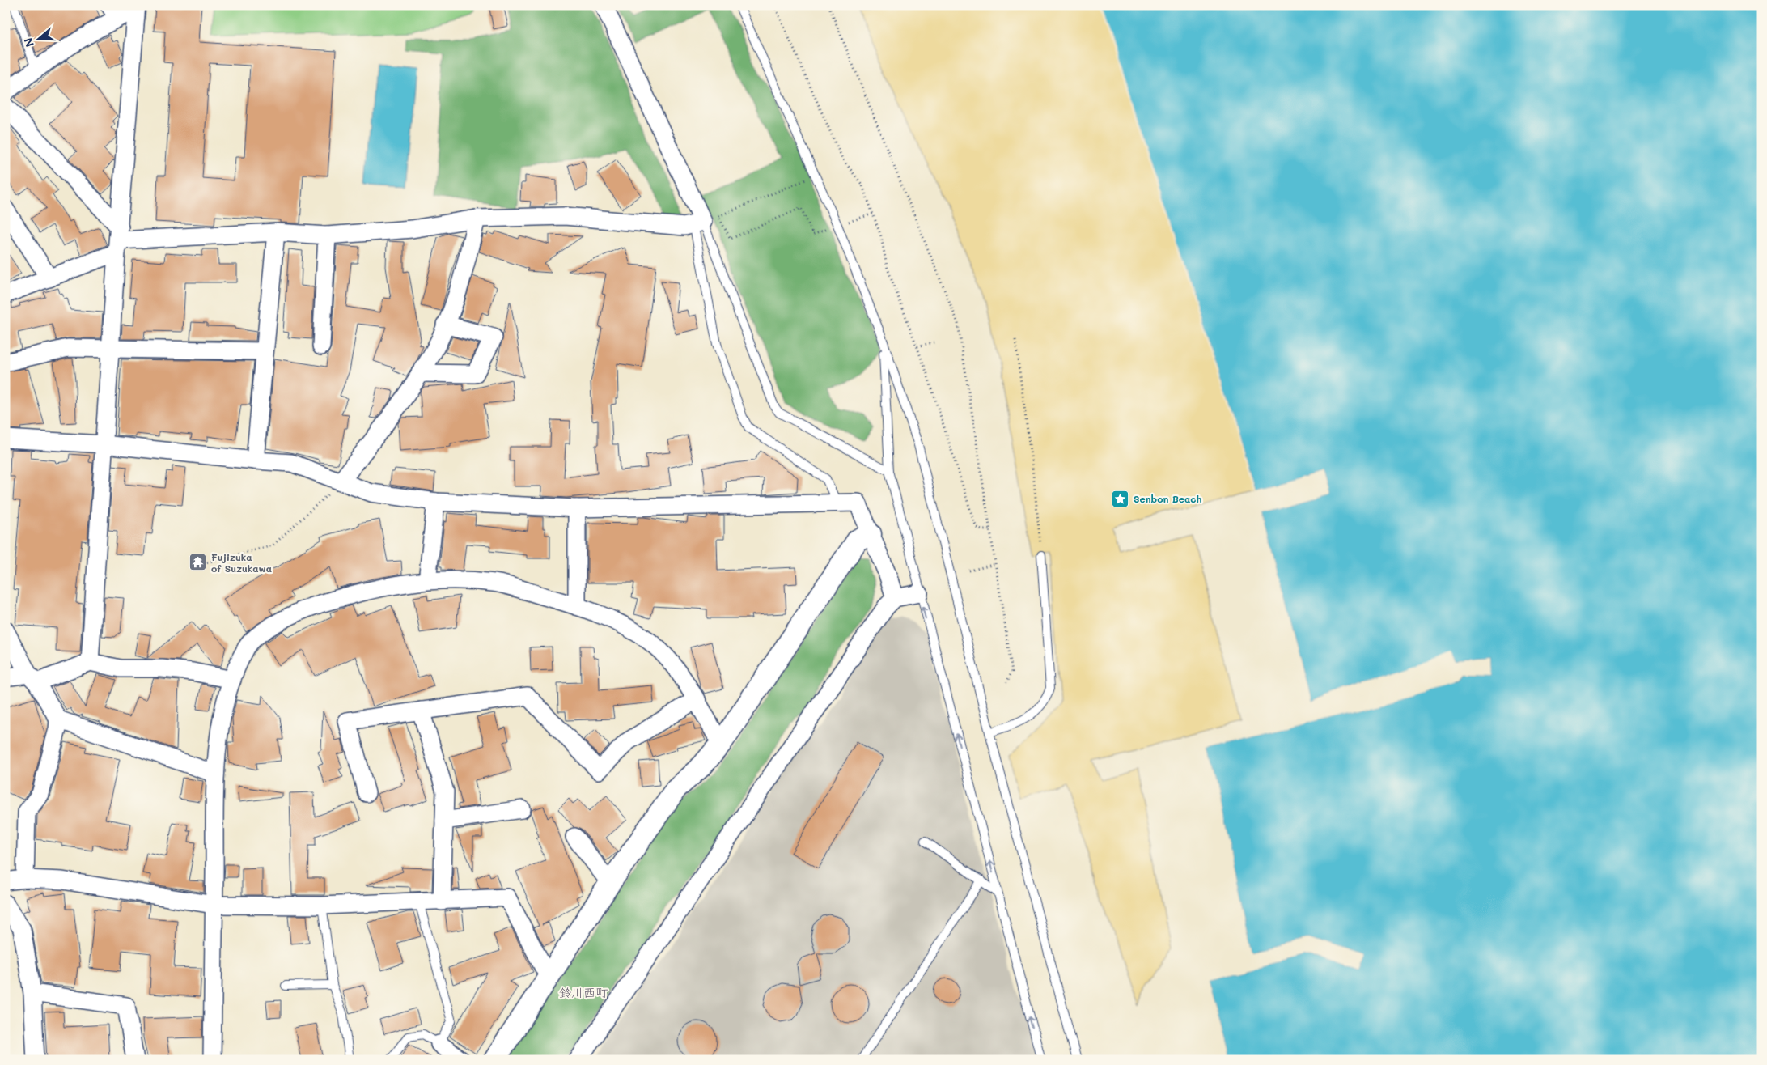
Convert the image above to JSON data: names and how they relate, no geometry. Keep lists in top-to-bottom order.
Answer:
{
  "districts": ["鈴川西町"],
  "places": {
    "place": ["Senbon Beach"],
    "temple": ["Fujizuka of Suzukawa"]
  },
  "north": "left"
}
